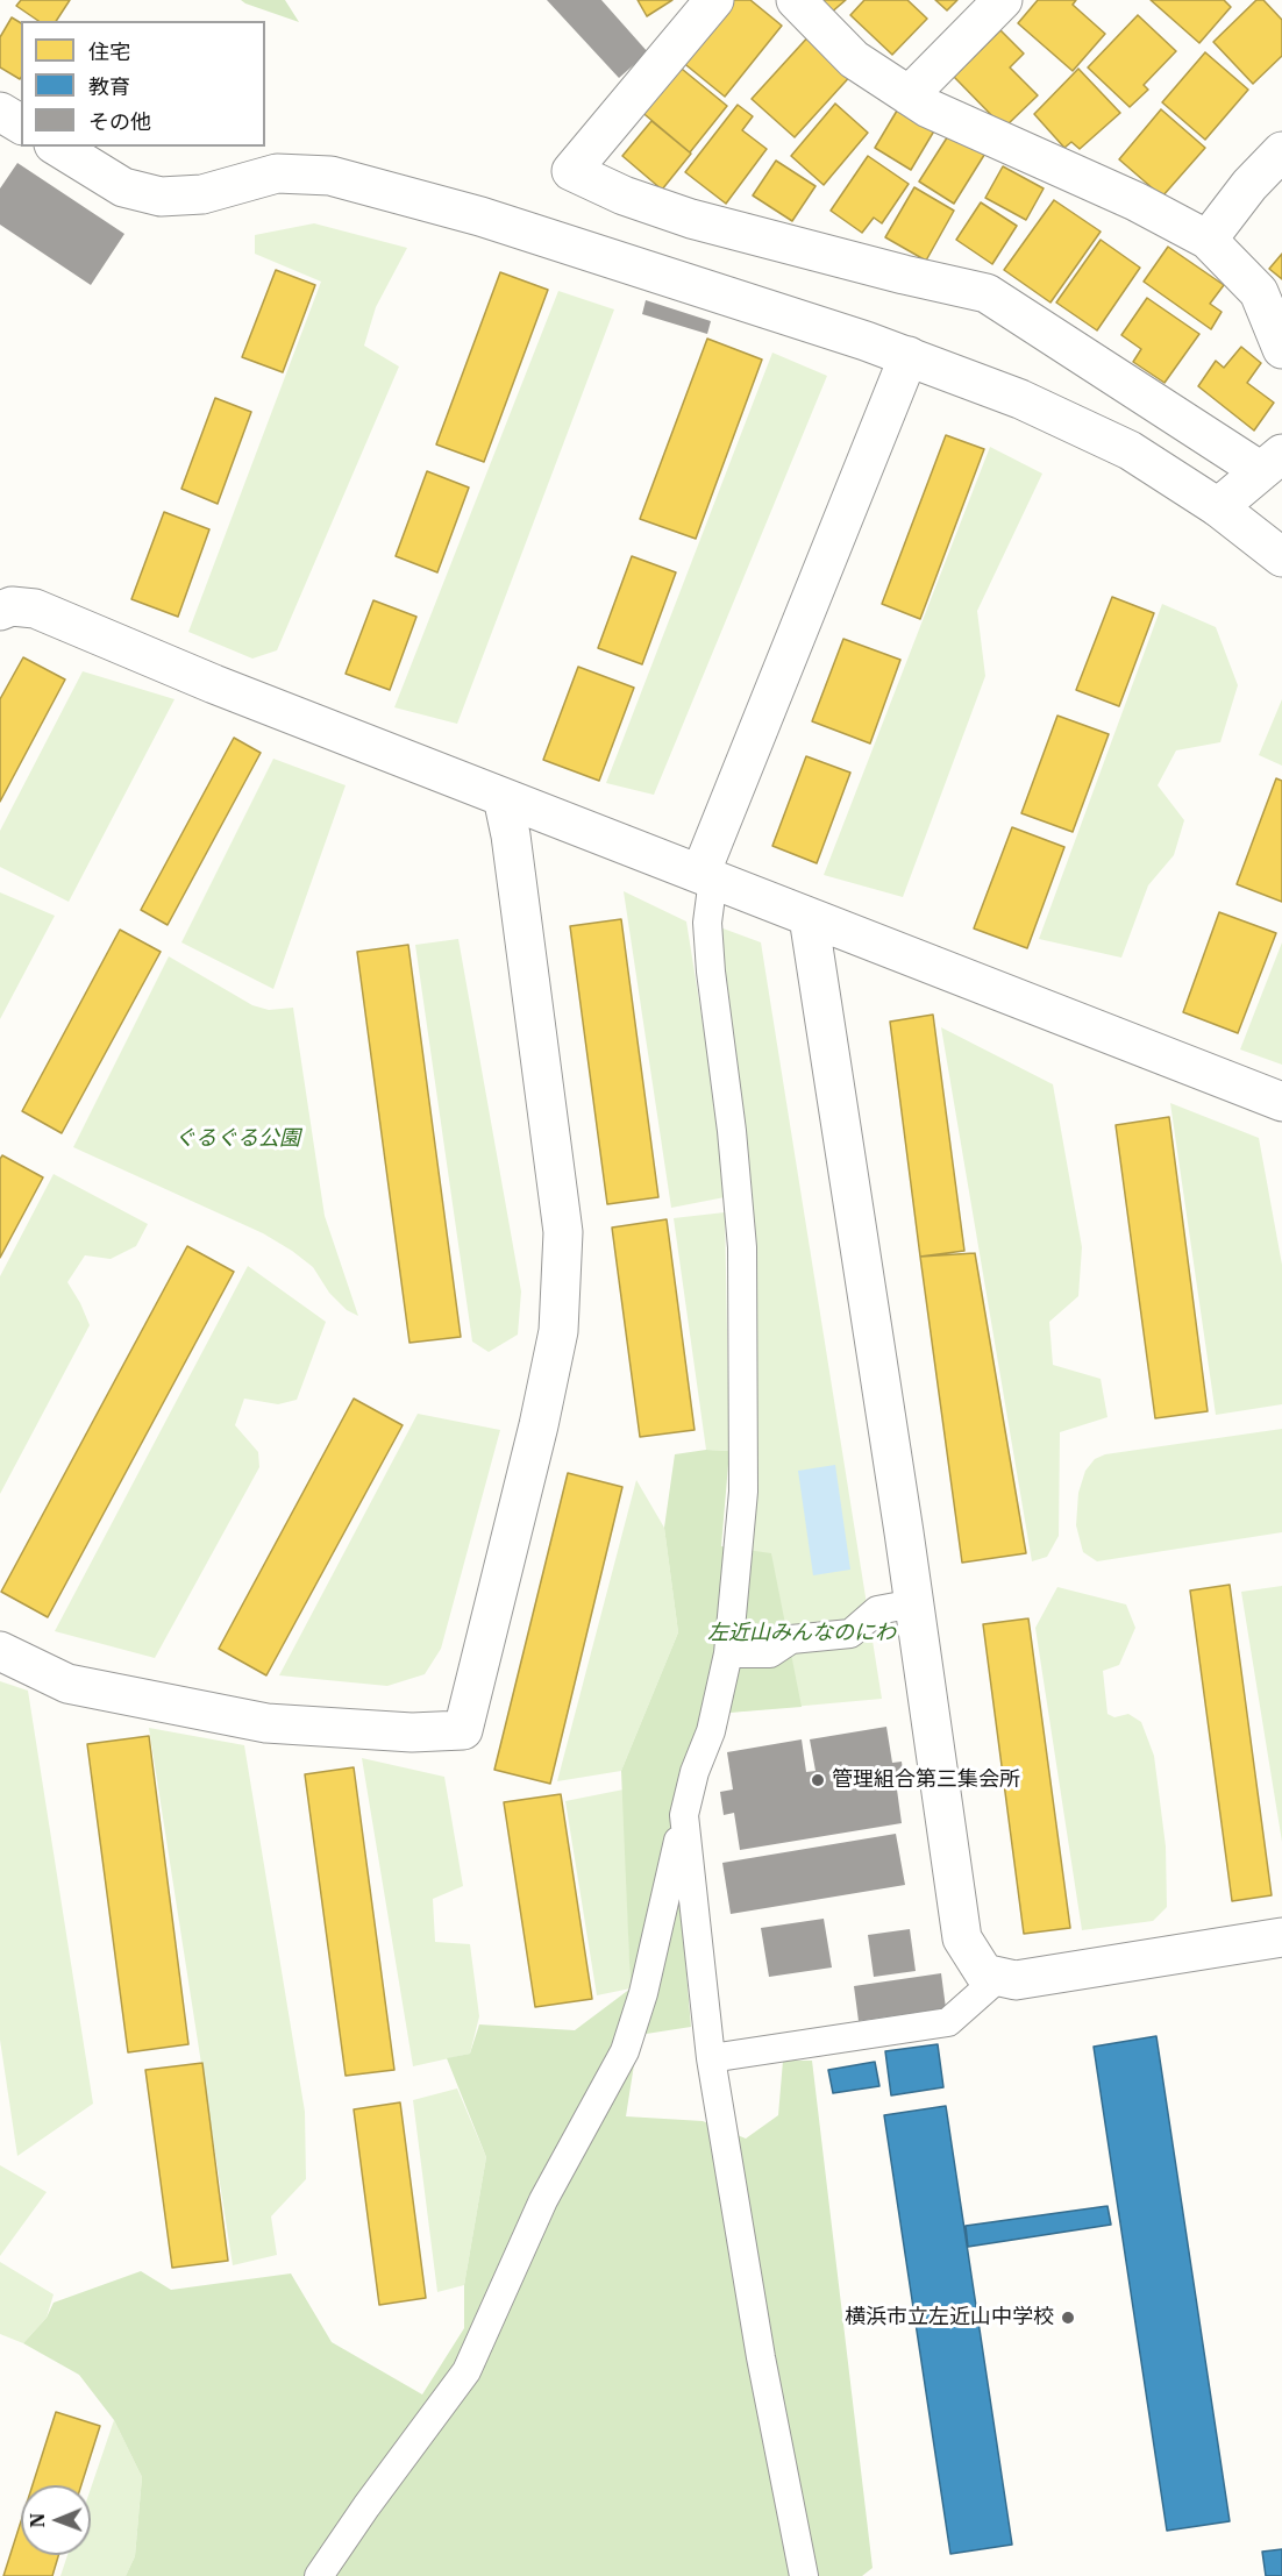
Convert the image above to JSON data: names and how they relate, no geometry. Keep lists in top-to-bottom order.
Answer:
{
  "parks": ["ぐるぐる公園", "左近山みんなのにわ"],
  "places": ["管理組合第三集会所", "横浜市立左近山中学校"],
  "legend": ["住宅", "教育", "その他"],
  "north": "left"
}
